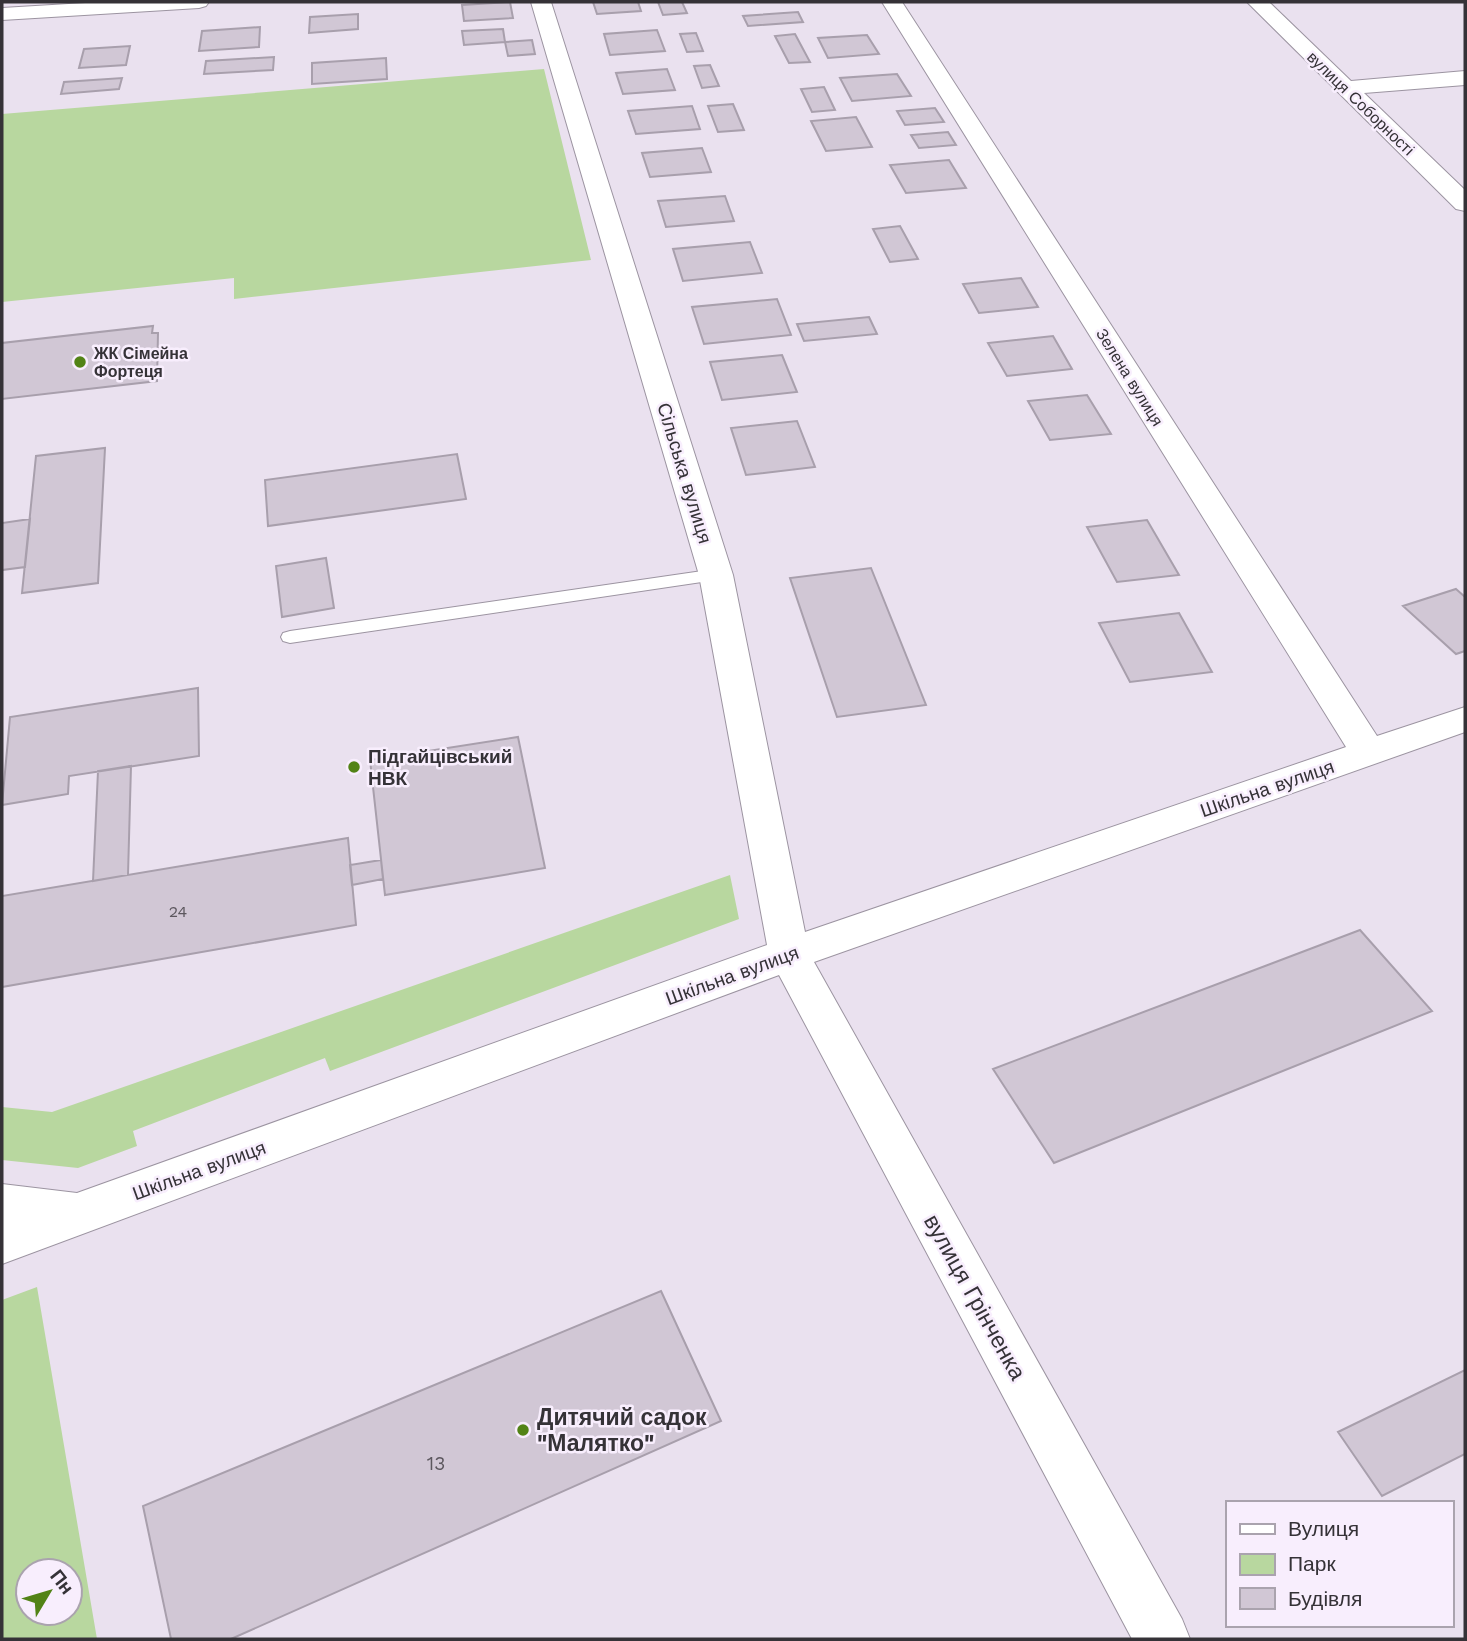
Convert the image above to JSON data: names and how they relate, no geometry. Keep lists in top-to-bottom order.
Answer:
{
  "streets": {
    "street": [
      "вулиця Соборності",
      "Зелена вулиця",
      "Сільська вулиця",
      "Шкільна вулиця",
      "вулиця Грінченка"
    ]
  },
  "crossings": [
    ["Зелена вулиця", "Шкільна вулиця"],
    ["Сільська вулиця", "Шкільна вулиця"],
    ["Сільська вулиця", "вулиця Грінченка"],
    ["Шкільна вулиця", "вулиця Грінченка"]
  ],
  "places": ["ЖК Сімейна Фортеця", "Підгайцівський НВК", "Дитячий садок \"Малятко\""],
  "house_numbers": ["24", "13"],
  "legend": ["Вулиця", "Парк", "Будівля"],
  "north": "top right"
}
